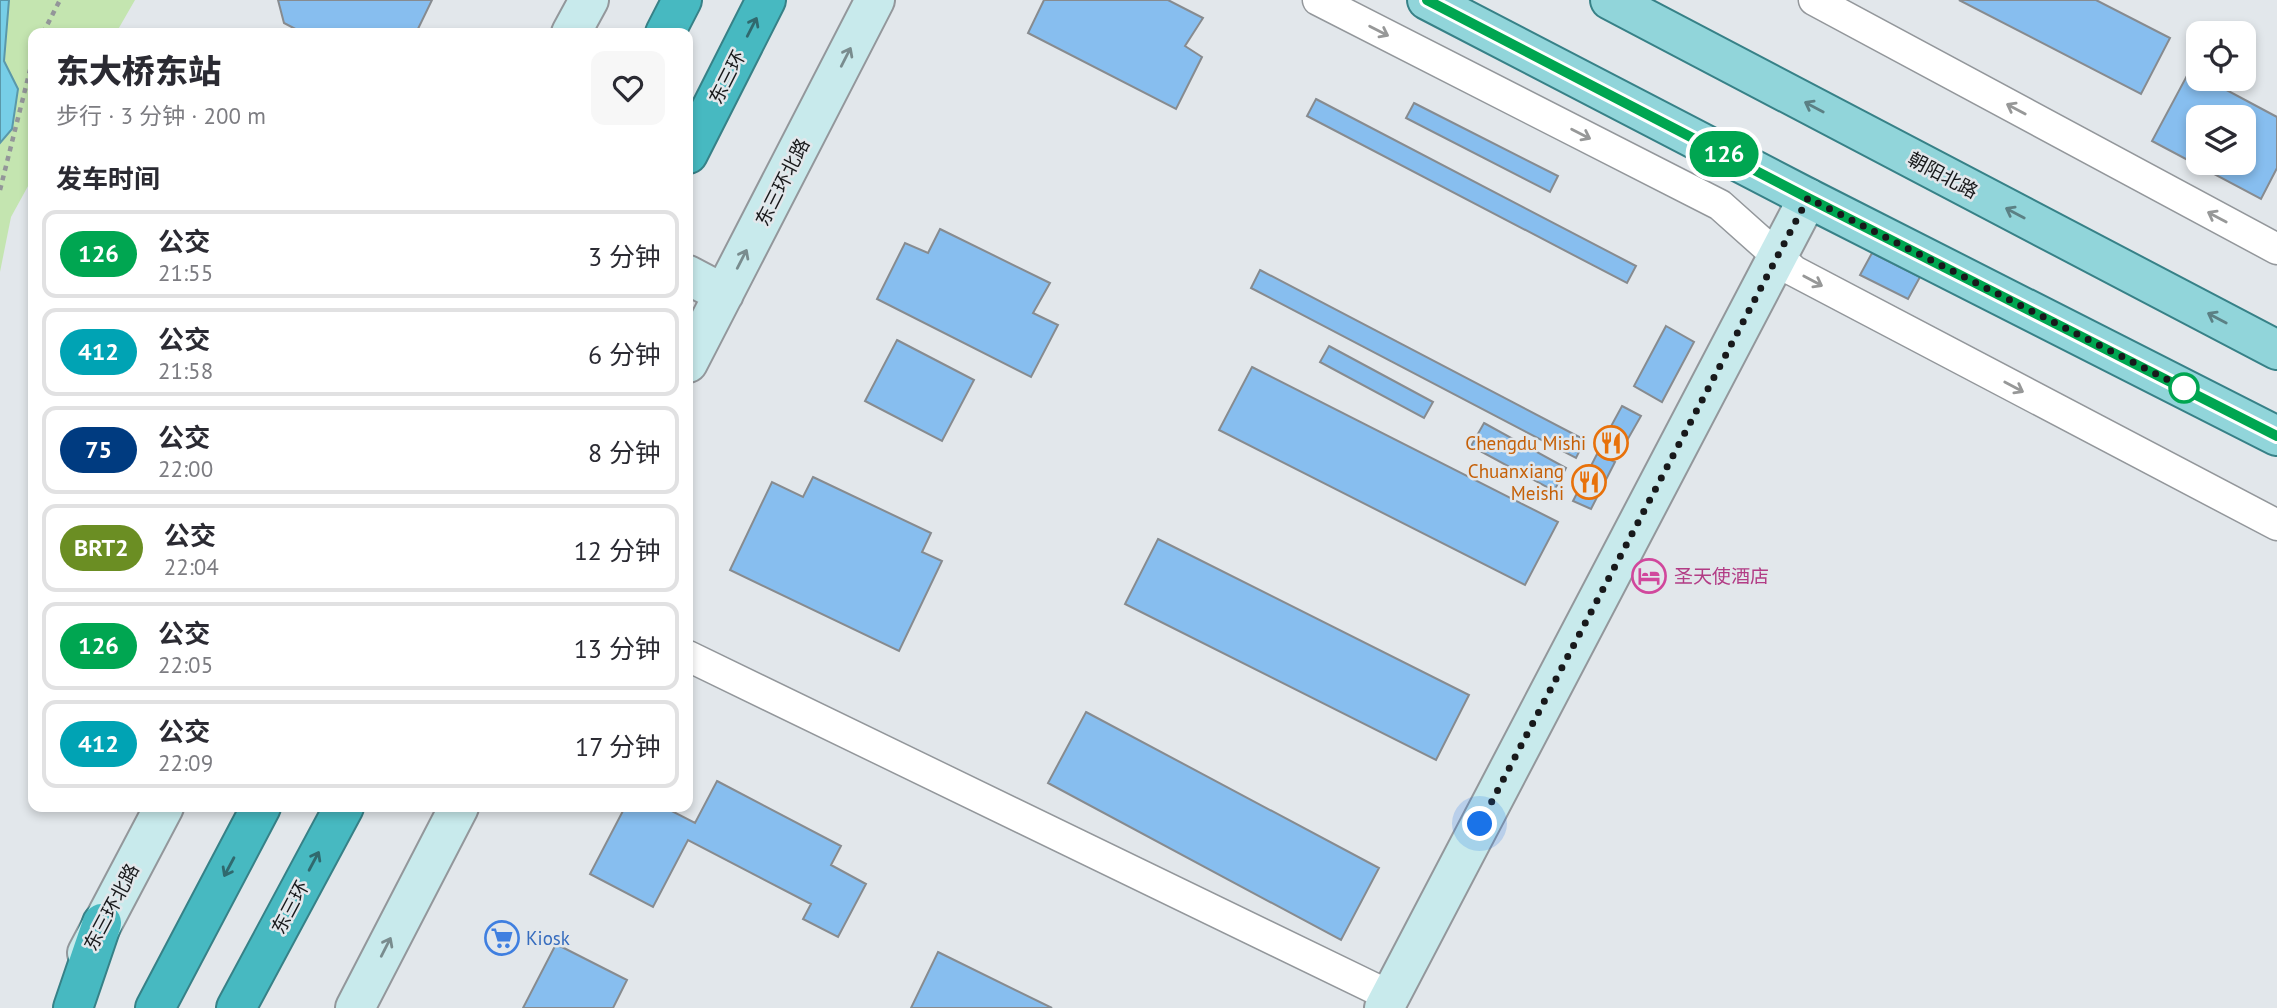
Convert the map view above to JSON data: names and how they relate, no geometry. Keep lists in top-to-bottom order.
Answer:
{
  "streets": {
    "highway": ["东三环"],
    "main road": ["朝阳北路"],
    "street": ["东三环北路"]
  },
  "one_way": ["东三环北路"],
  "places": {
    "restaurant": ["Chengdu Mishi", "Chuanxiang Meishi"],
    "hotel": ["圣天使酒店"],
    "supermarket": ["Kiosk"]
  },
  "lines": ["bus line 126"],
  "page": {
    "on_map": "126",
    "heading": [
      ["东大桥东站", "步行 · 3 分钟 · 200 m"],
      "发车时间"
    ],
    "list": [
      {
        "mark": "126",
        "name": "公交",
        "note": "21:55",
        "value": "3 分钟"
      },
      {
        "mark": "412",
        "name": "公交",
        "note": "21:58",
        "value": "6 分钟"
      },
      {
        "mark": "75",
        "name": "公交",
        "note": "22:00",
        "value": "8 分钟"
      },
      {
        "mark": "BRT2",
        "name": "公交",
        "note": "22:04",
        "value": "12 分钟"
      },
      {
        "mark": "126",
        "name": "公交",
        "note": "22:05",
        "value": "13 分钟"
      },
      {
        "mark": "412",
        "name": "公交",
        "note": "22:09",
        "value": "17 分钟"
      }
    ]
  }
}
